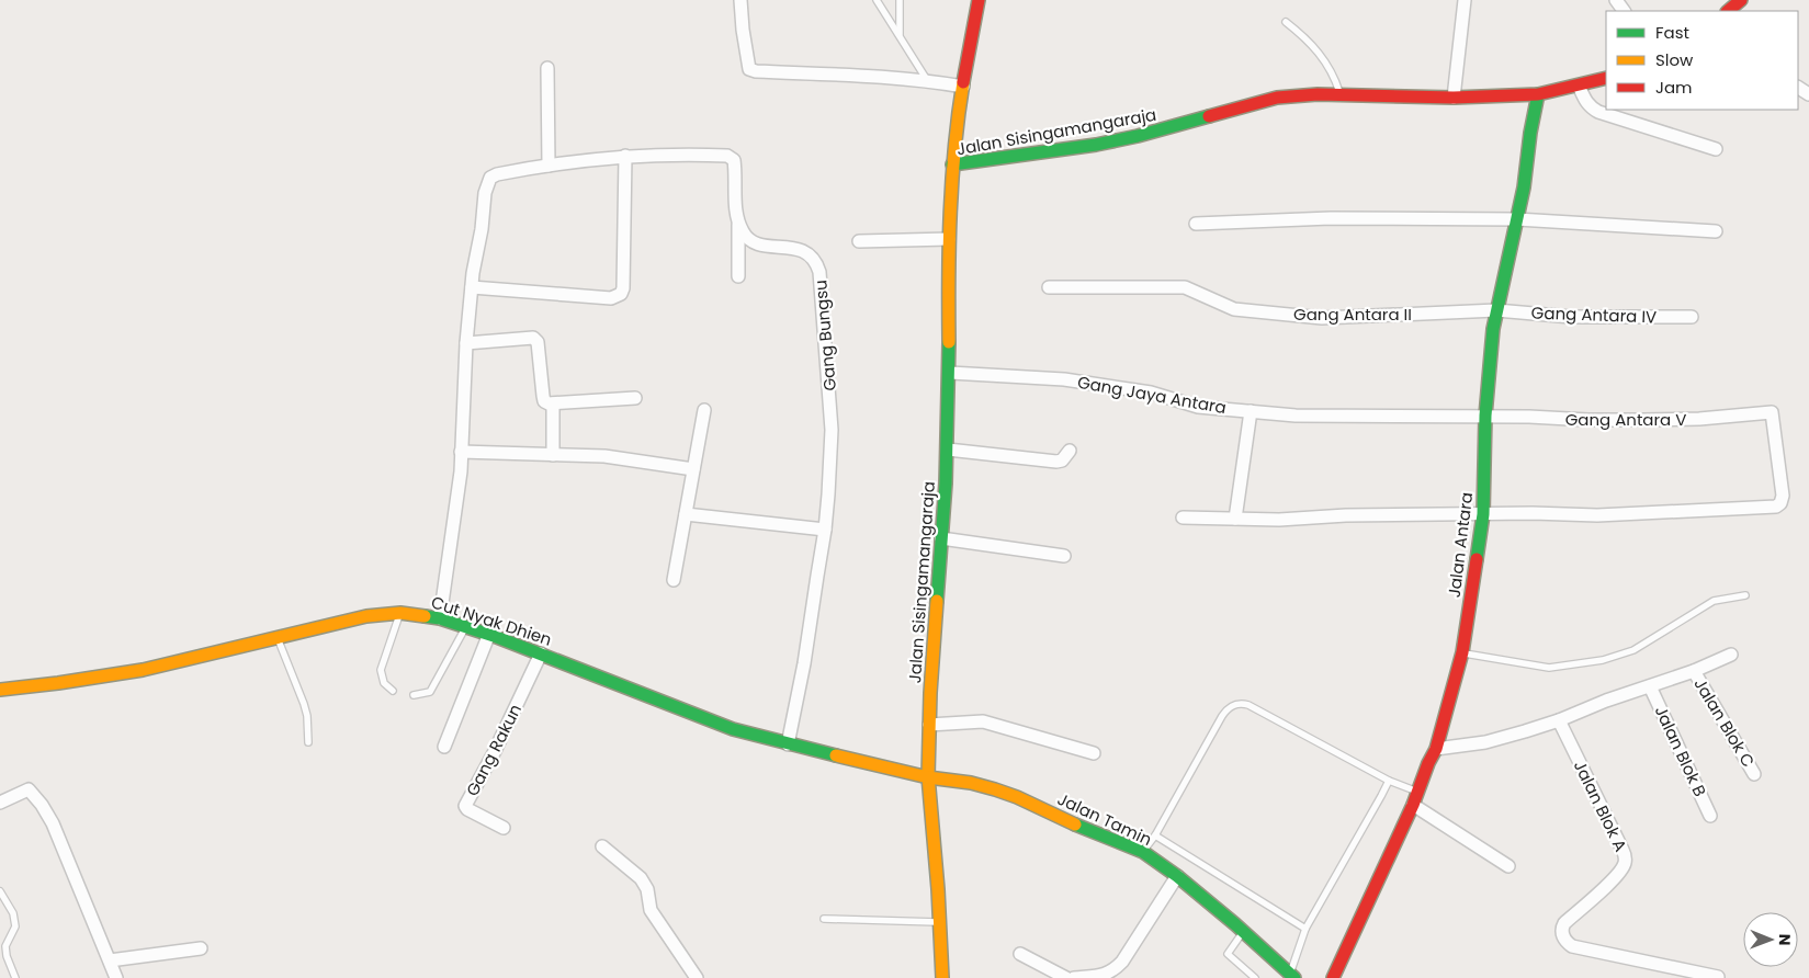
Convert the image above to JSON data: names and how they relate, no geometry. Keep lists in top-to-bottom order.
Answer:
{
  "streets": {
    "main road": [
      "Jalan Sisingamangaraja",
      "Jalan Antara",
      "Cut Nyak Dhien",
      "Jalan Tamin"
    ],
    "street": [
      "Gang Antara II",
      "Gang Antara IV",
      "Gang Bungsu",
      "Gang Jaya Antara",
      "Gang Antara V",
      "Jalan Blok C",
      "Gang Rakun",
      "Jalan Blok B",
      "Jalan Blok A"
    ]
  },
  "crossings": [
    ["Jalan Sisingamangaraja", "Gang Jaya Antara"],
    ["Jalan Sisingamangaraja", "Jalan Antara"],
    ["Jalan Sisingamangaraja", "Cut Nyak Dhien"],
    ["Jalan Sisingamangaraja", "Jalan Tamin"],
    ["Gang Antara II", "Gang Antara IV"],
    ["Gang Antara II", "Jalan Antara"],
    ["Gang Antara IV", "Jalan Antara"],
    ["Gang Bungsu", "Cut Nyak Dhien"],
    ["Gang Jaya Antara", "Gang Antara V"],
    ["Gang Jaya Antara", "Jalan Antara"],
    ["Gang Antara V", "Jalan Antara"],
    ["Cut Nyak Dhien", "Gang Rakun"],
    ["Cut Nyak Dhien", "Jalan Tamin"]
  ],
  "legend": ["Fast", "Slow", "Jam"],
  "north": "right"
}
